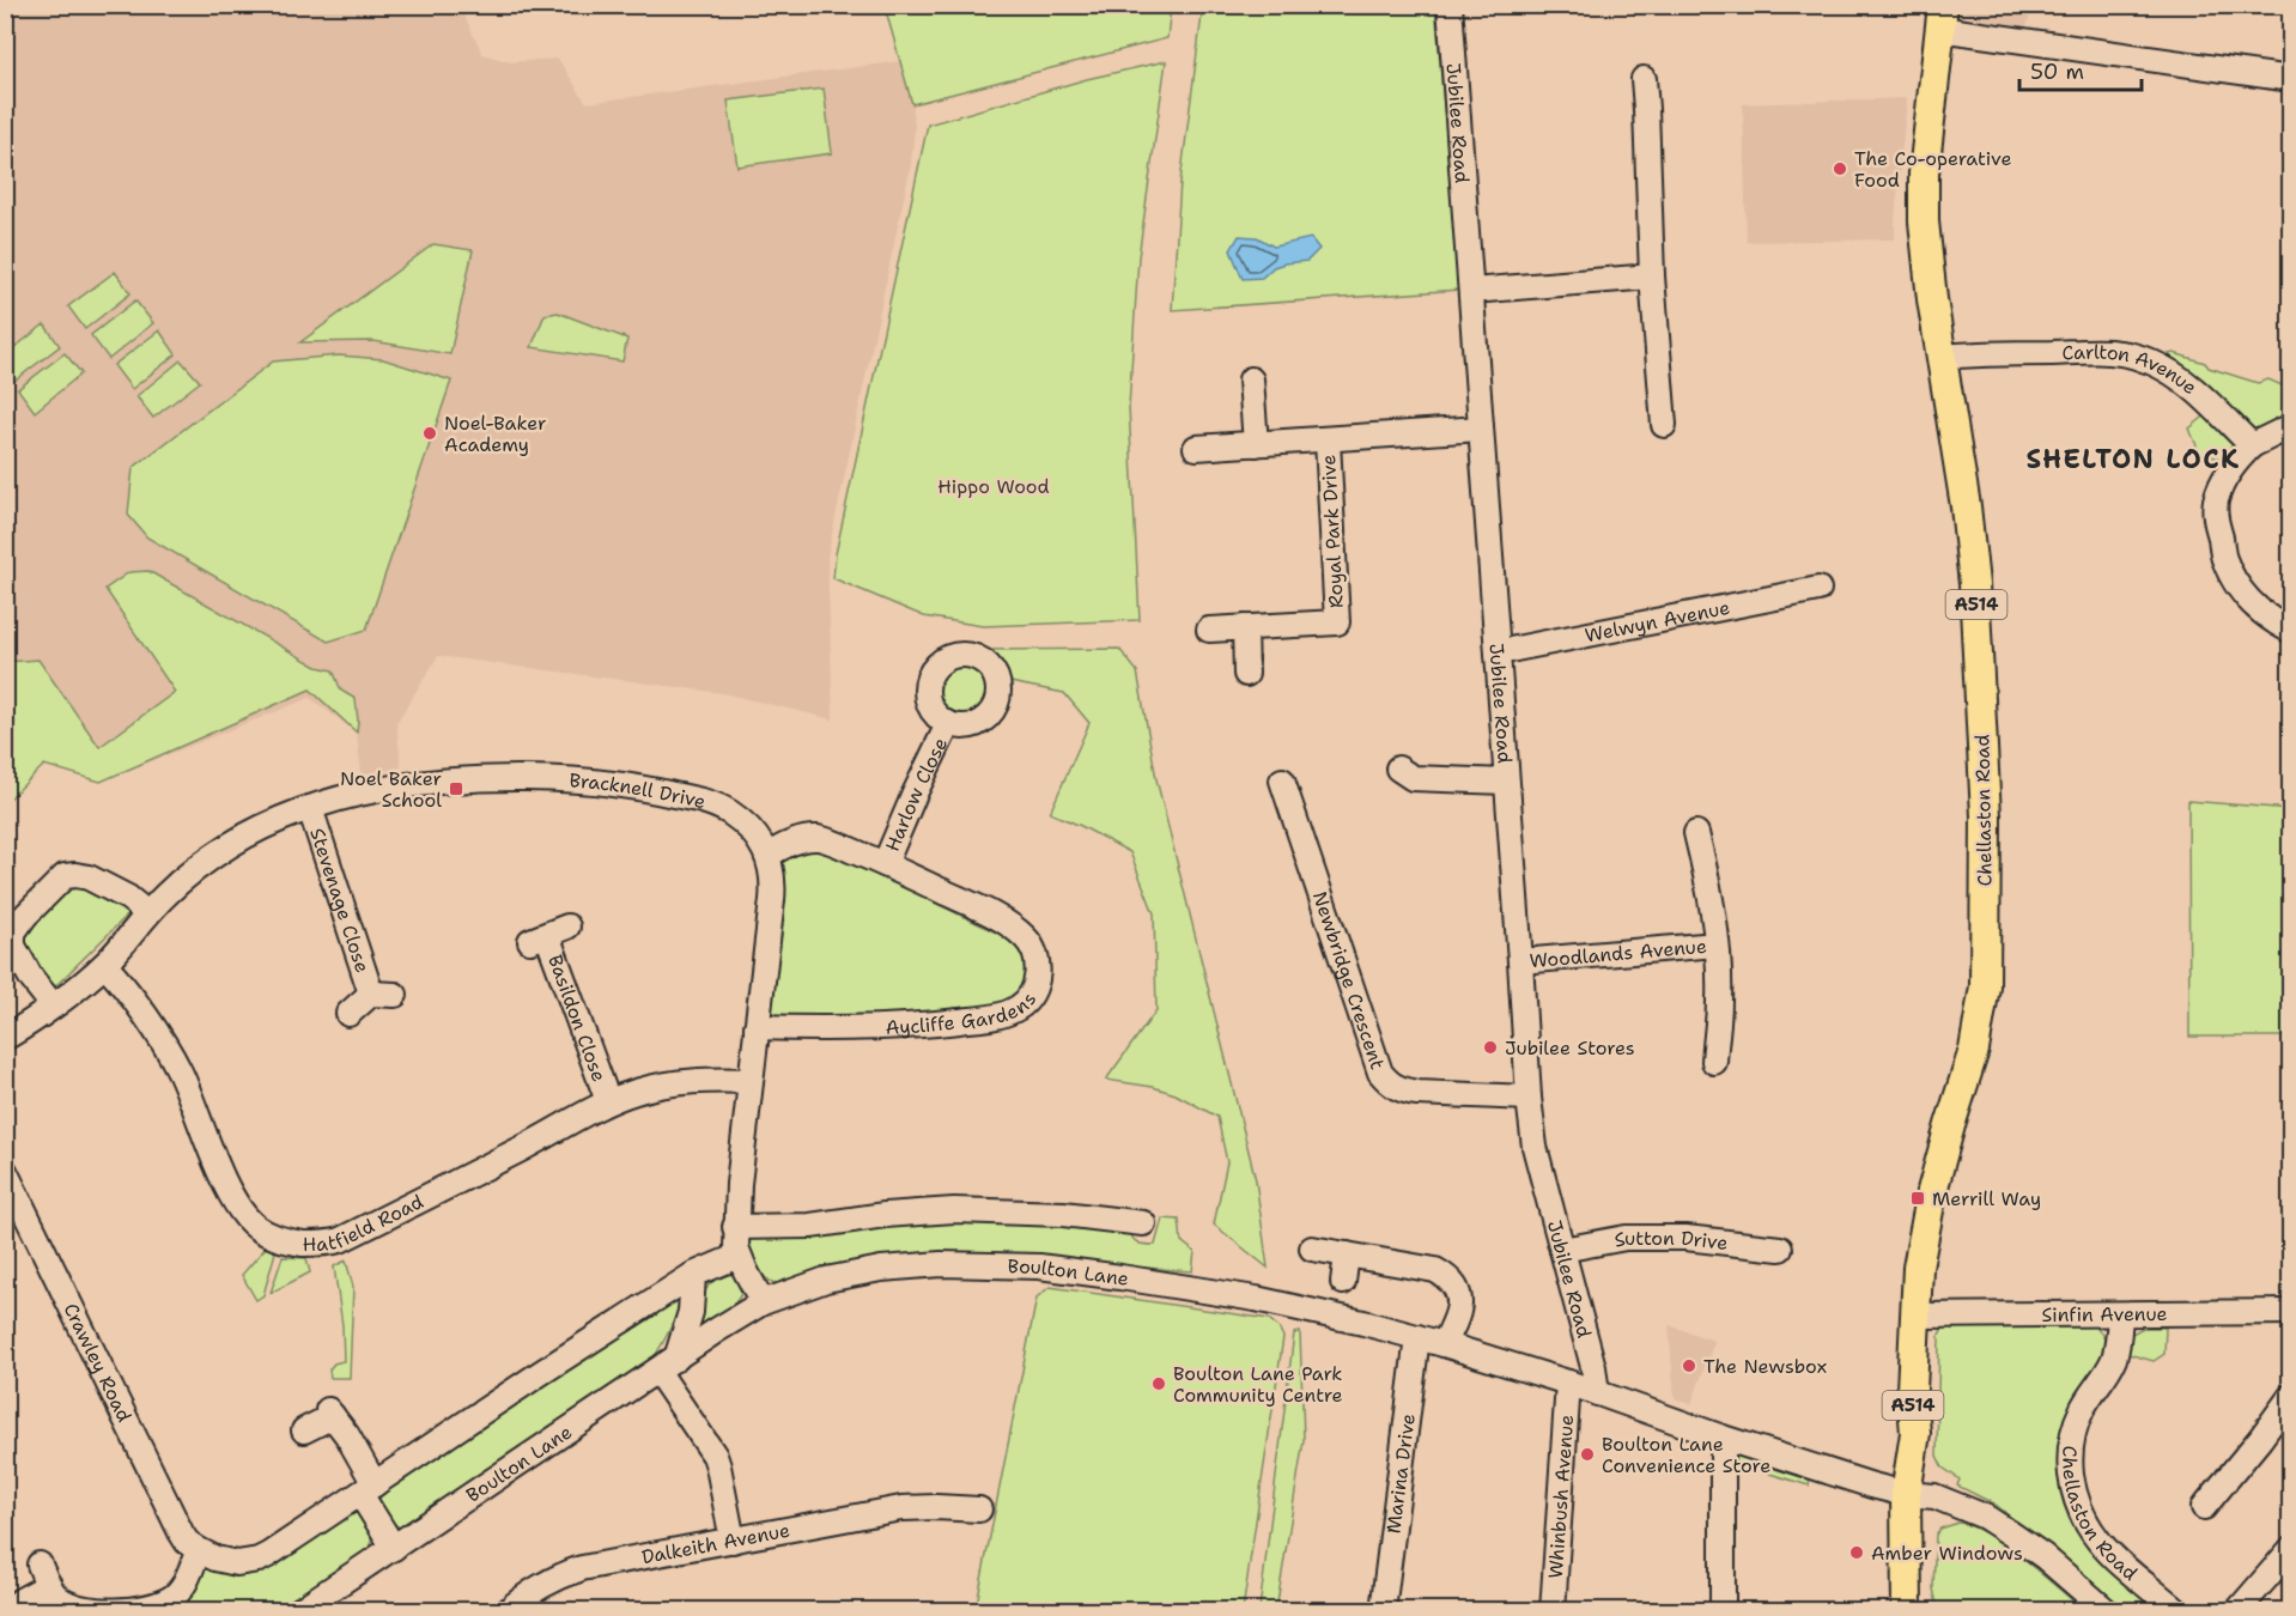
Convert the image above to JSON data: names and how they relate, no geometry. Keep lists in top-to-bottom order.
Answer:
{
  "streets": {
    "main road": ["A514", "Chellaston Road"],
    "street": [
      "Jubilee Road",
      "Carlton Avenue",
      "Royal Park Drive",
      "Welwyn Avenue",
      "Bracknell Drive",
      "Harlow Close",
      "Stevenage Close",
      "Woodlands Avenue",
      "Newbridge Crescent",
      "Aycliffe Gardens",
      "Basildon Close",
      "Hatfield Road",
      "Sutton Drive",
      "Boulton Lane",
      "Sinfin Avenue",
      "Crawley Road",
      "Marina Drive",
      "Whinbush Avenue",
      "Dalkeith Avenue"
    ]
  },
  "crossings": [
    ["Jubilee Road", "Welwyn Avenue"],
    ["Jubilee Road", "Woodlands Avenue"],
    ["Jubilee Road", "Newbridge Crescent"],
    ["Jubilee Road", "Sutton Drive"],
    ["Jubilee Road", "Boulton Lane"],
    ["Carlton Avenue", "Chellaston Road"],
    ["Bracknell Drive", "Stevenage Close"],
    ["Bracknell Drive", "Aycliffe Gardens"],
    ["Bracknell Drive", "Hatfield Road"],
    ["Harlow Close", "Aycliffe Gardens"],
    ["Chellaston Road", "Boulton Lane"],
    ["Chellaston Road", "Sinfin Avenue"],
    ["Basildon Close", "Hatfield Road"],
    ["Boulton Lane", "Marina Drive"],
    ["Boulton Lane", "Whinbush Avenue"]
  ],
  "districts": ["SHELTON LOCK"],
  "parks": ["Hippo Wood"],
  "places": {
    "other": [
      "The Co-operative Food",
      "Noel-Baker Academy",
      "Jubilee Stores",
      "The Newsbox",
      "Boulton Lane Park Community Centre",
      "Boulton Lane Convenience Store",
      "Amber Windows"
    ],
    "transit": ["Noel Baker School", "Merrill Way"]
  },
  "scale_bar": "50 m"
}
